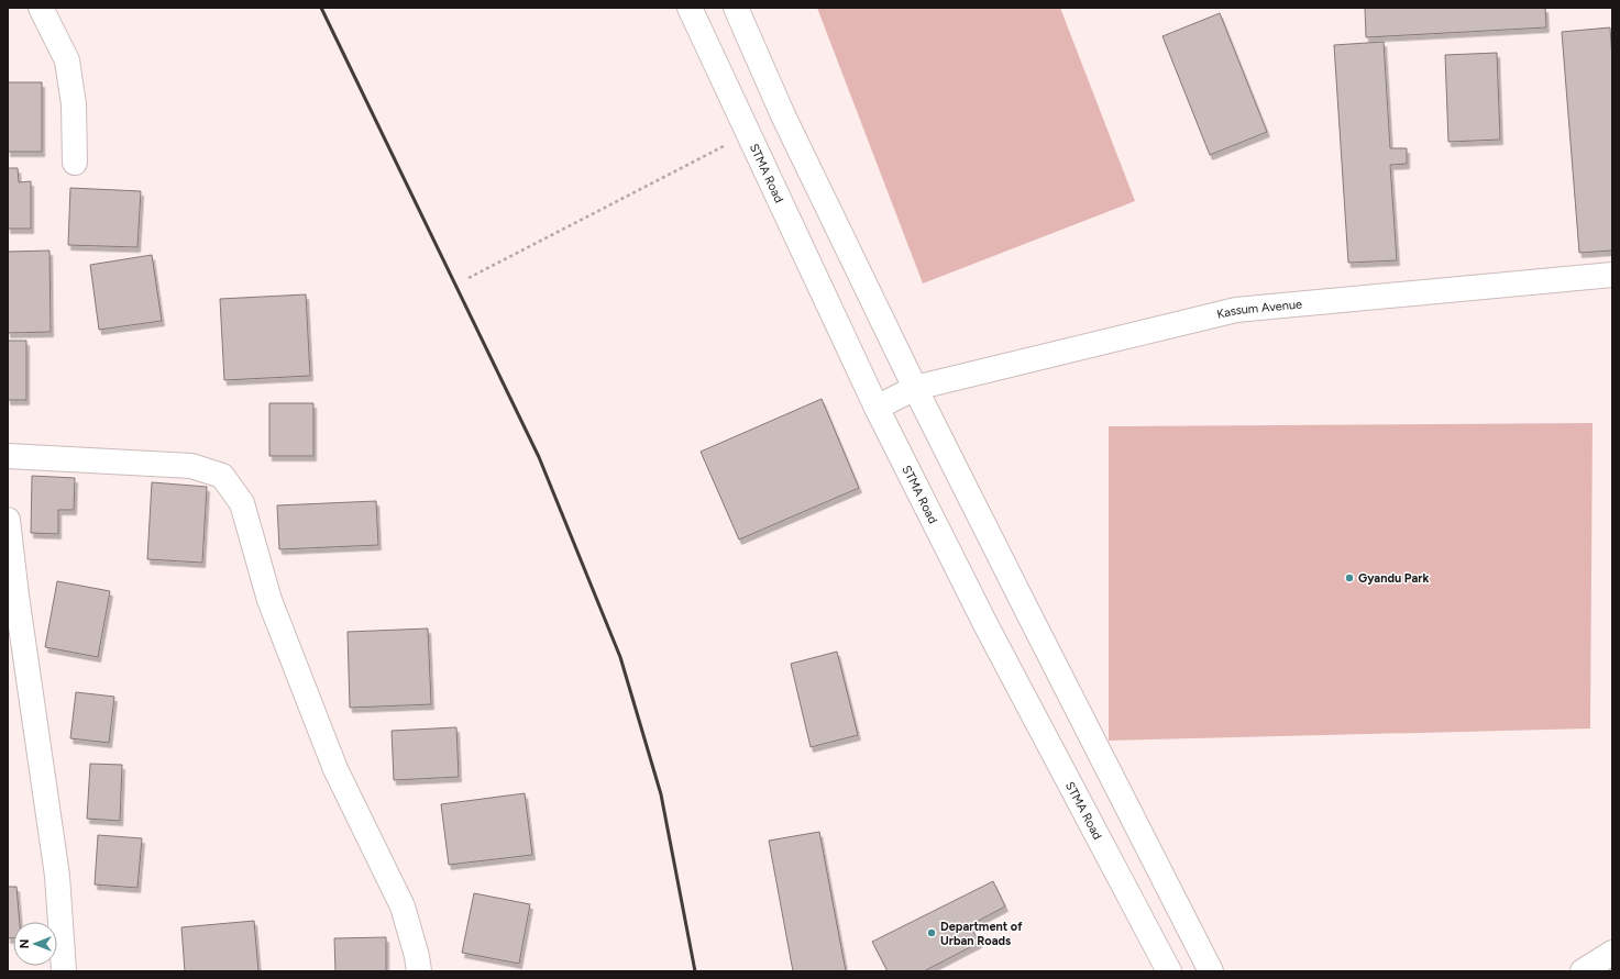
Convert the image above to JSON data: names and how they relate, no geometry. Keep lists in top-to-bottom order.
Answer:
{
  "streets": {
    "street": ["STMA Road", "Kassum Avenue"]
  },
  "crossings": [
    ["STMA Road", "Kassum Avenue"]
  ],
  "places": ["Gyandu Park", "Department of Urban Roads"],
  "north": "left"
}
